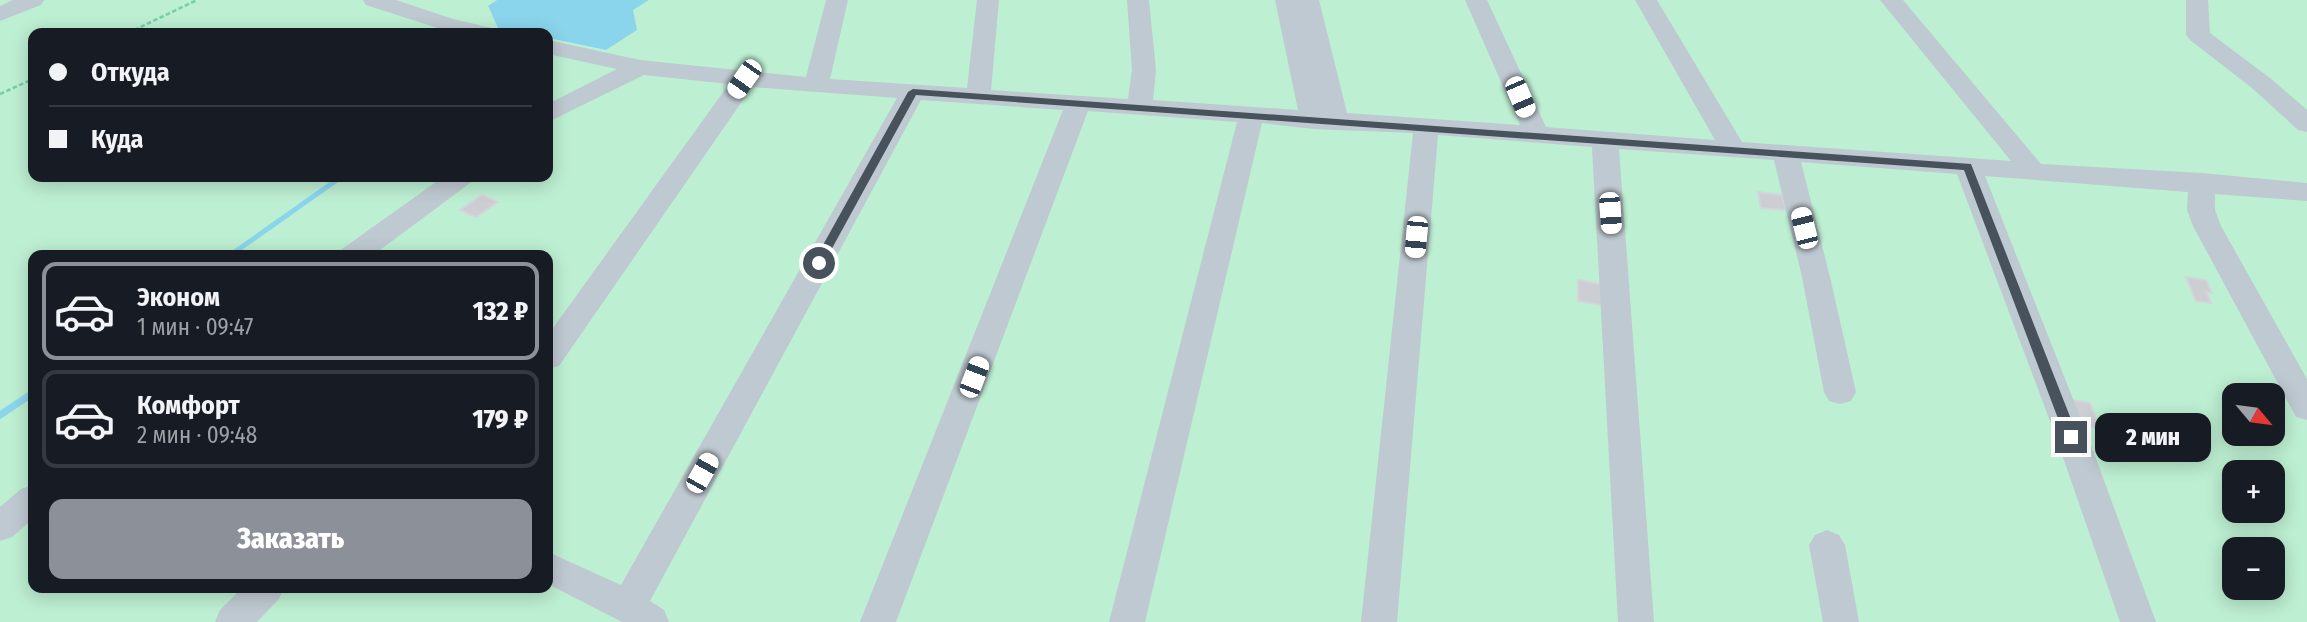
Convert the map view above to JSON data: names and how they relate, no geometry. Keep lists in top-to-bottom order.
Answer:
{
  "north": "bottom right",
  "page": {
    "banner": ["Откуда", "Куда"],
    "list": [
      {
        "name": "Эконом",
        "note": "1 мин · 09:47",
        "value": "132 ₽"
      },
      {
        "name": "Комфорт",
        "note": "2 мин · 09:48",
        "value": "179 ₽"
      }
    ],
    "map_buttons": ["+", "−"],
    "bubble": "2 мин",
    "buttons": "Заказать"
  }
}
